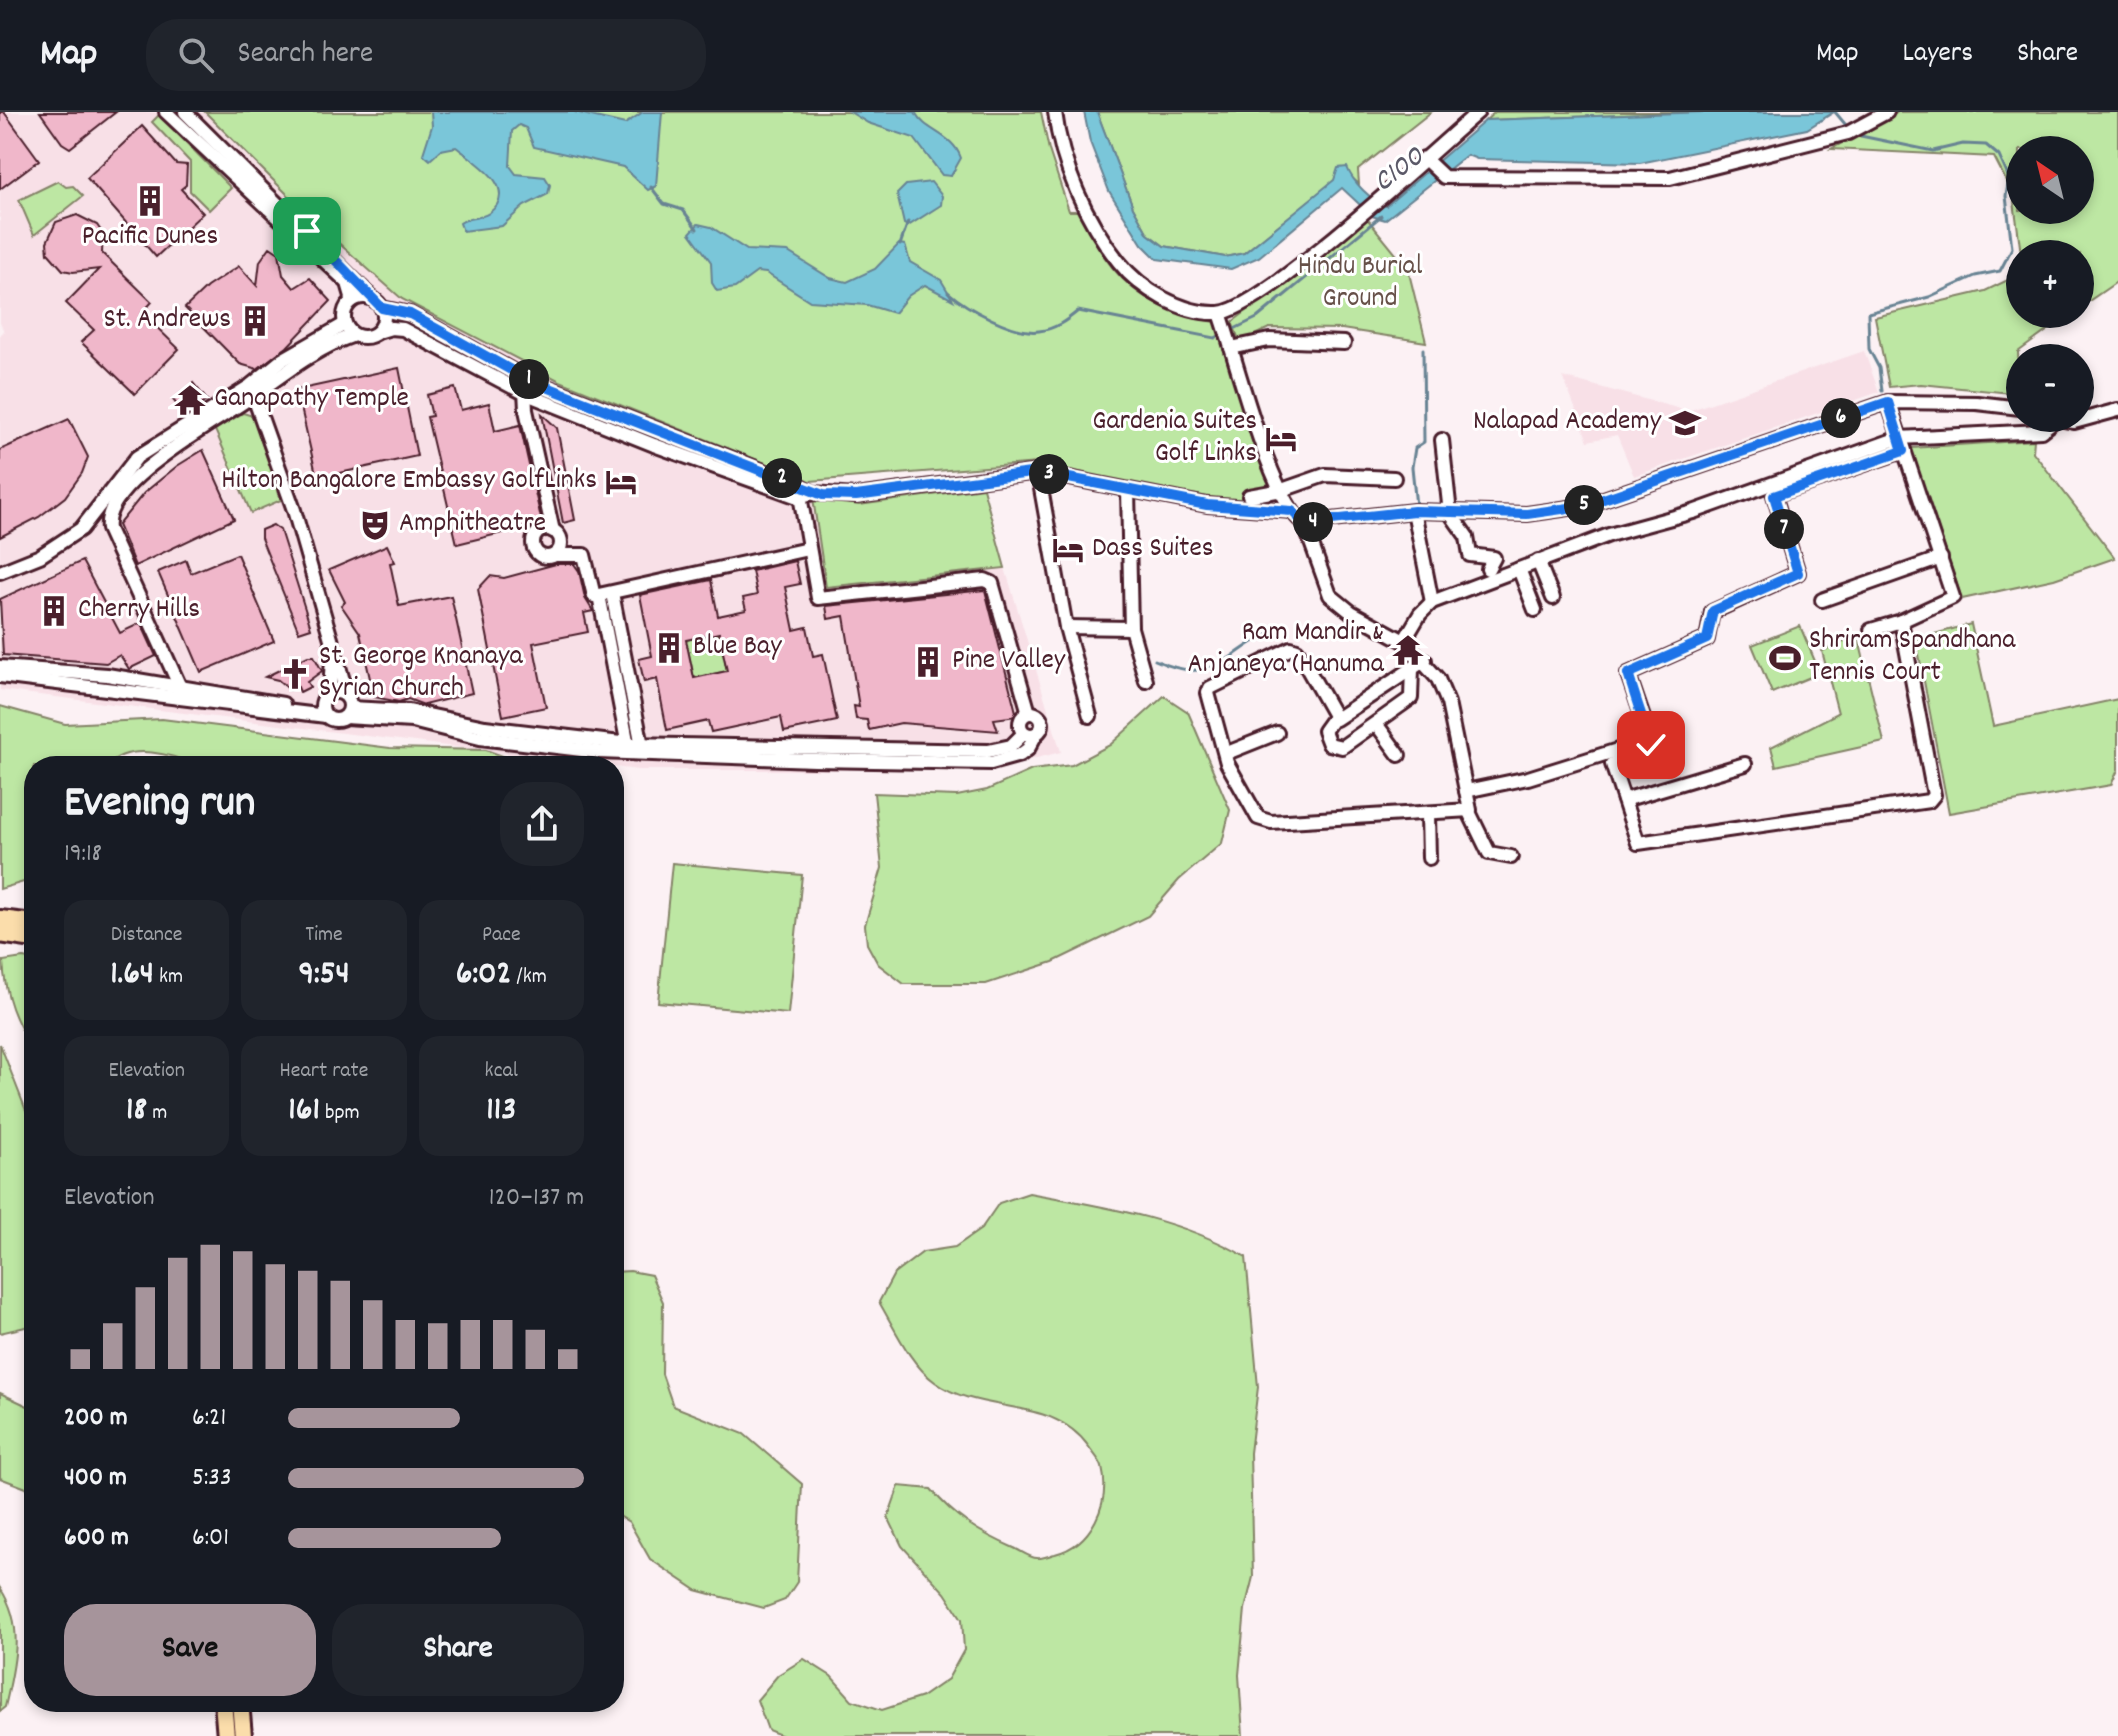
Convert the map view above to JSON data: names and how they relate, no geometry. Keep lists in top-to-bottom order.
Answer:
{
  "water": ["C100"],
  "parks": ["Hindu Burial Ground"],
  "places": {
    "building": [
      "Pacific Dunes",
      "St. Andrews",
      "Cherry Hills",
      "Blue Bay",
      "Pine Valley"
    ],
    "temple": ["Ganapathy Temple", "Ram Mandir & Anjaneya (Hanuma"],
    "school or university": ["Nalapad Academy"],
    "hotel": ["Gardenia Suites Golf Links", "Hilton Bangalore Embassy GolfLinks", "Dass Suites"],
    "theatre": ["Amphitheatre"],
    "sports": ["Shriram Spandhana Tennis Court"],
    "church": ["St. George Knanaya Syrian Church"]
  },
  "north": "top left",
  "page": {
    "header": "Map",
    "search": "Search here",
    "nav": ["Map", "Layers", "Share"],
    "map_buttons": ["+", "−"],
    "pins": [
      "1",
      "6",
      "3",
      "2",
      "5",
      "4",
      "7"
    ],
    "heading": ["Evening run", "19:18"],
    "stats": [
      ["Distance", "1.64 km"],
      ["Time", "9:54"],
      ["Pace", "6:02 /km"],
      ["Elevation", "18 m"],
      ["Heart rate", "161 bpm"],
      ["kcal", "113"]
    ],
    "chart": ["Elevation", "120–137 m"],
    "list": [
      {
        "name": "200 m",
        "note": "6:21"
      },
      {
        "name": "400 m",
        "note": "5:33"
      },
      {
        "name": "600 m",
        "note": "6:01"
      }
    ],
    "buttons": ["Save", "Share"]
  }
}
